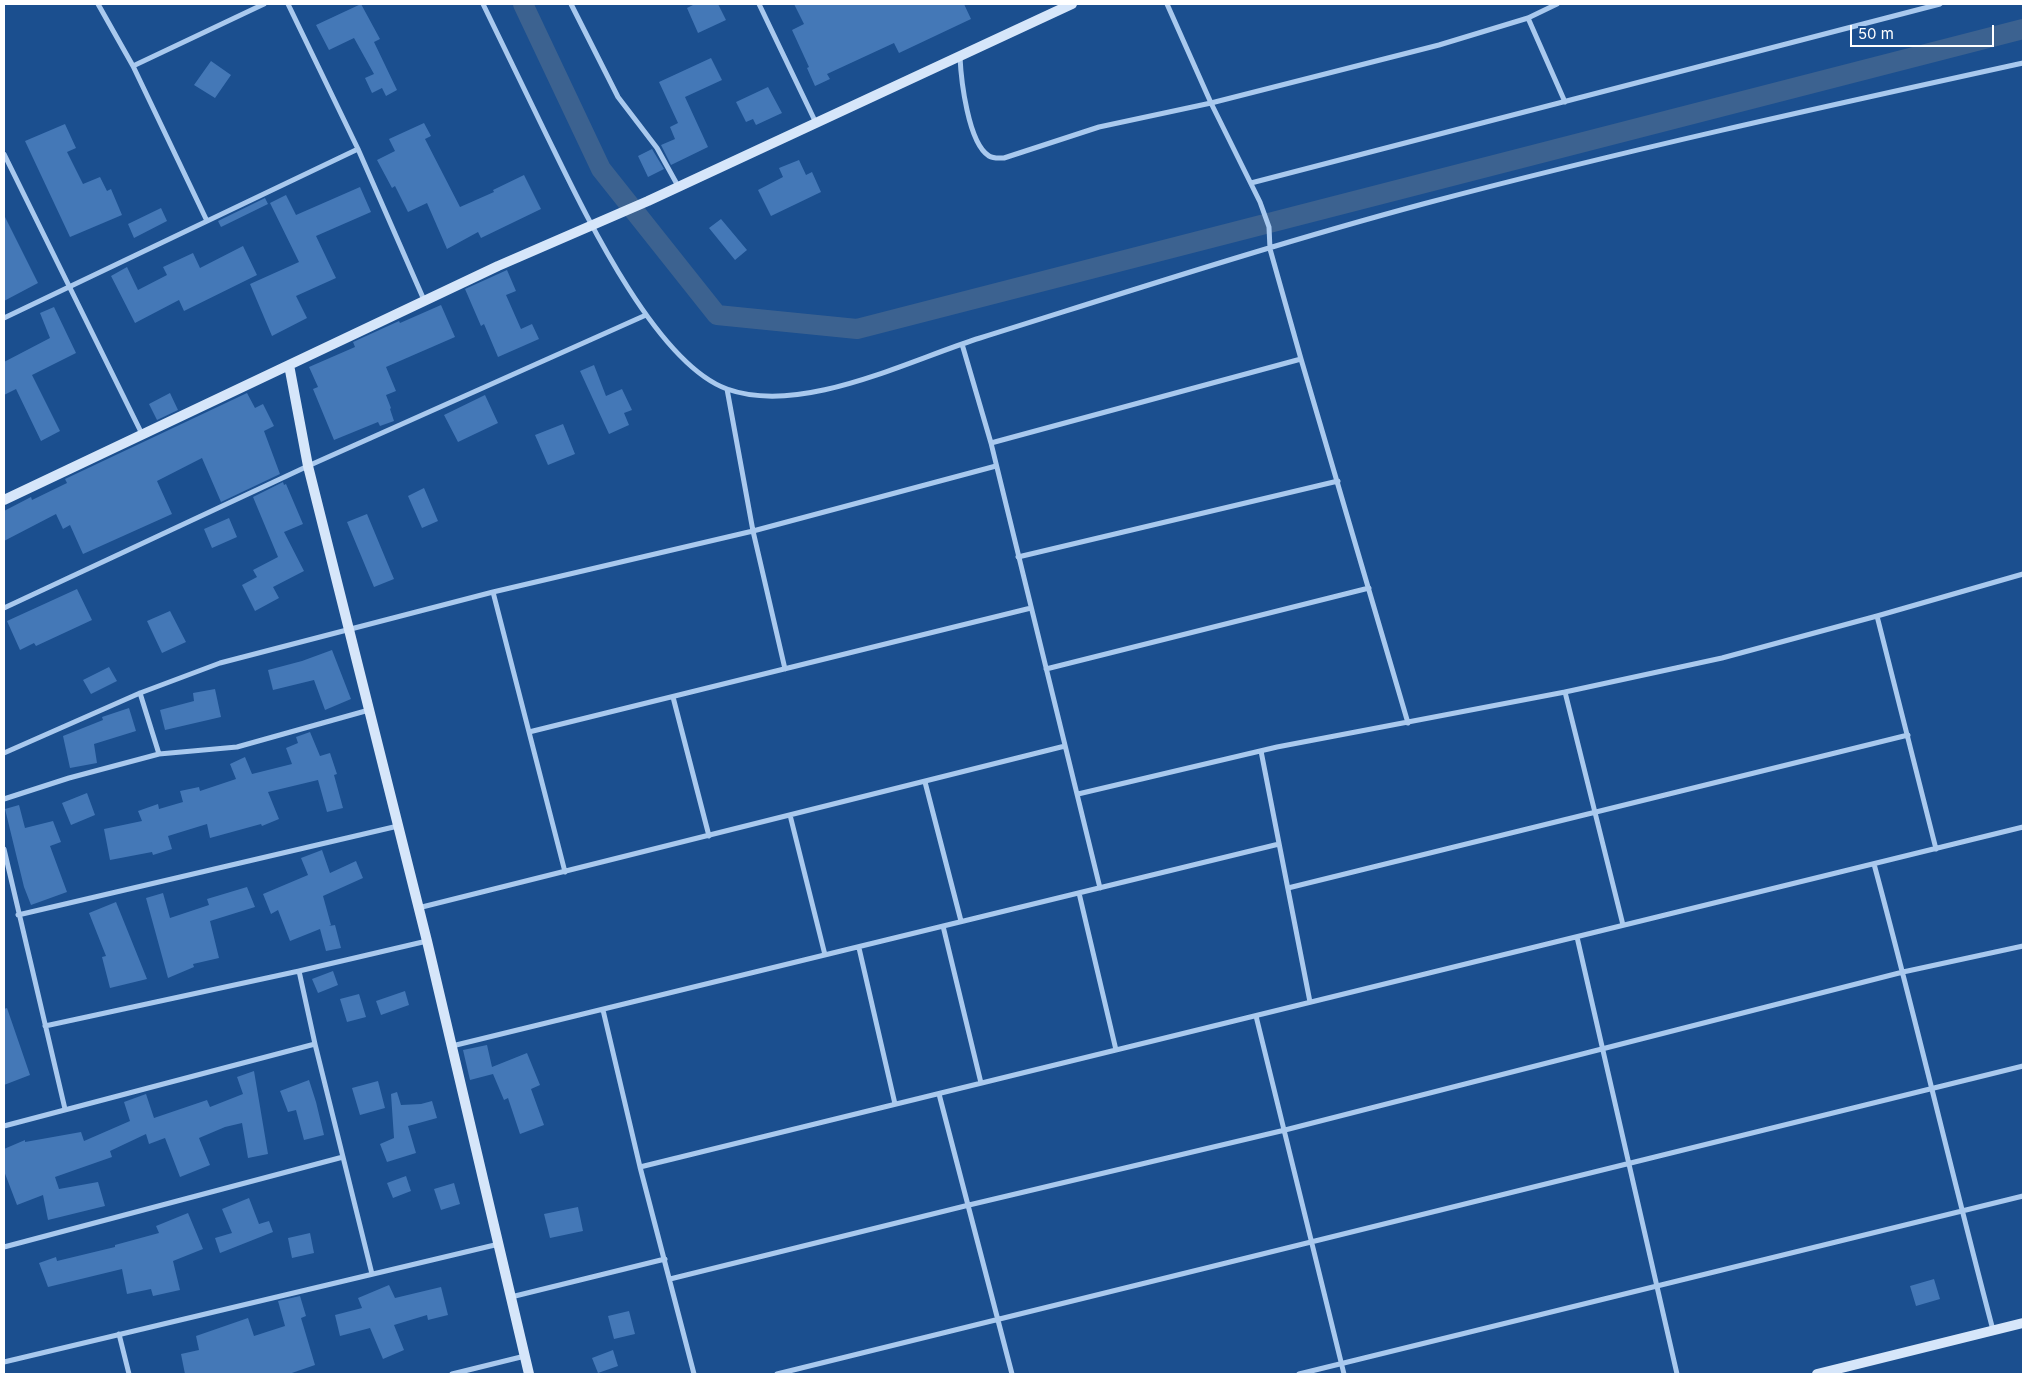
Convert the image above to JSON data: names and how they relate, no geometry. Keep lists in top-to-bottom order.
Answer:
{
  "scale_bar": "50 m"
}
